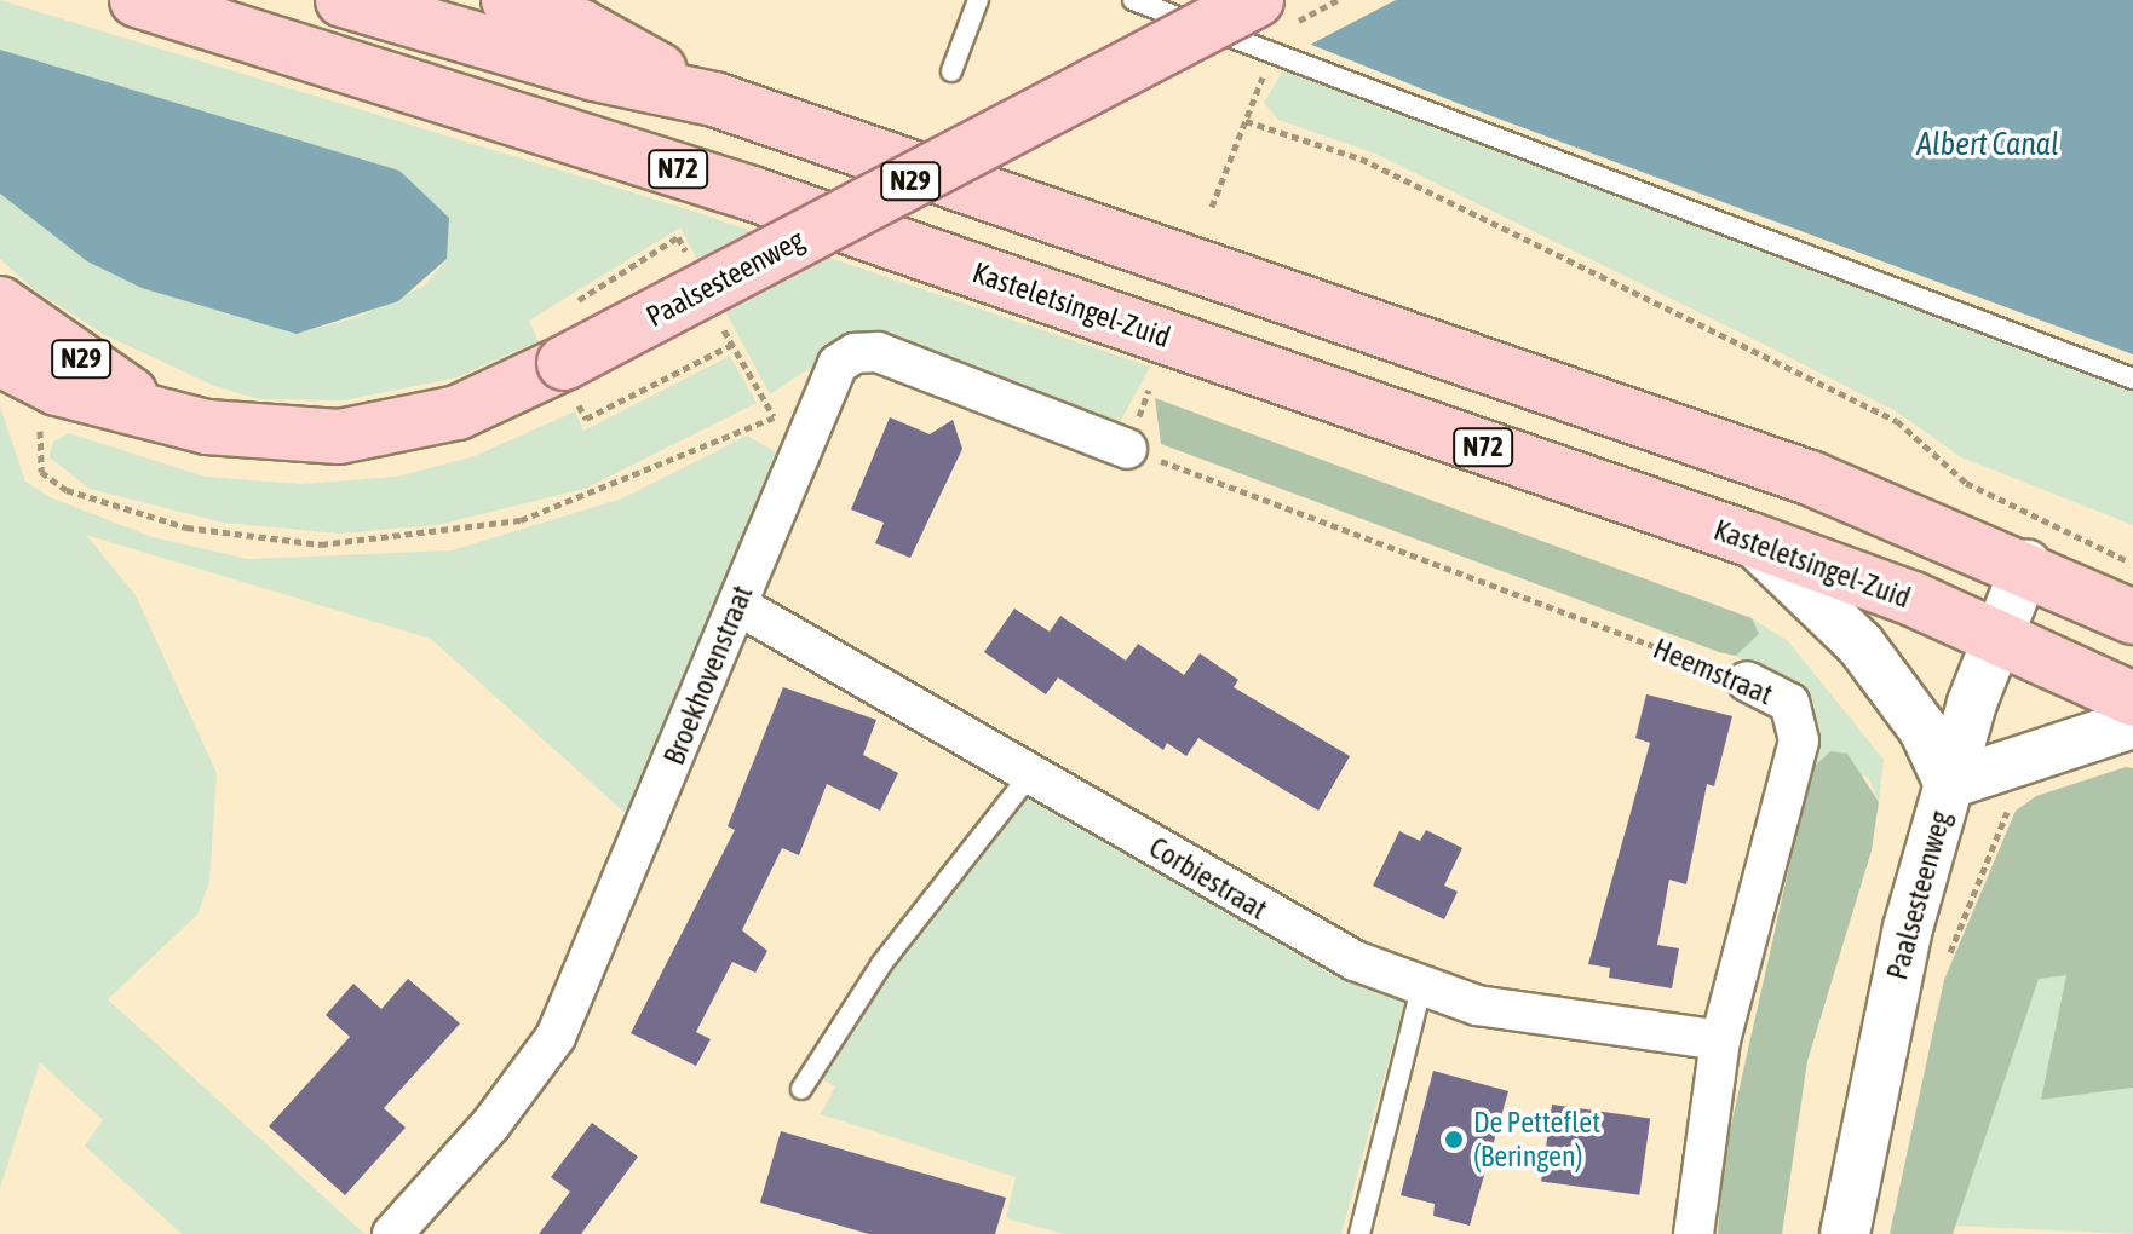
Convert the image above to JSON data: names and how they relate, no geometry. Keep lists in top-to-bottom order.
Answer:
{
  "streets": {
    "main road": [
      "N72",
      "N29",
      "Paalsesteenweg",
      "Kasteletsingel-Zuid"
    ],
    "street": ["Heemstraat", "Broekhovenstraat", "Corbiestraat"]
  },
  "crossings": [
    ["N72", "Paalsesteenweg"],
    ["N72", "Kasteletsingel-Zuid"],
    ["Paalsesteenweg", "Kasteletsingel-Zuid"],
    ["Heemstraat", "Broekhovenstraat"],
    ["Heemstraat", "Corbiestraat"],
    ["Broekhovenstraat", "Corbiestraat"]
  ],
  "water": ["Albert Canal"],
  "places": ["De Petteflet (Beringen)"]
}
